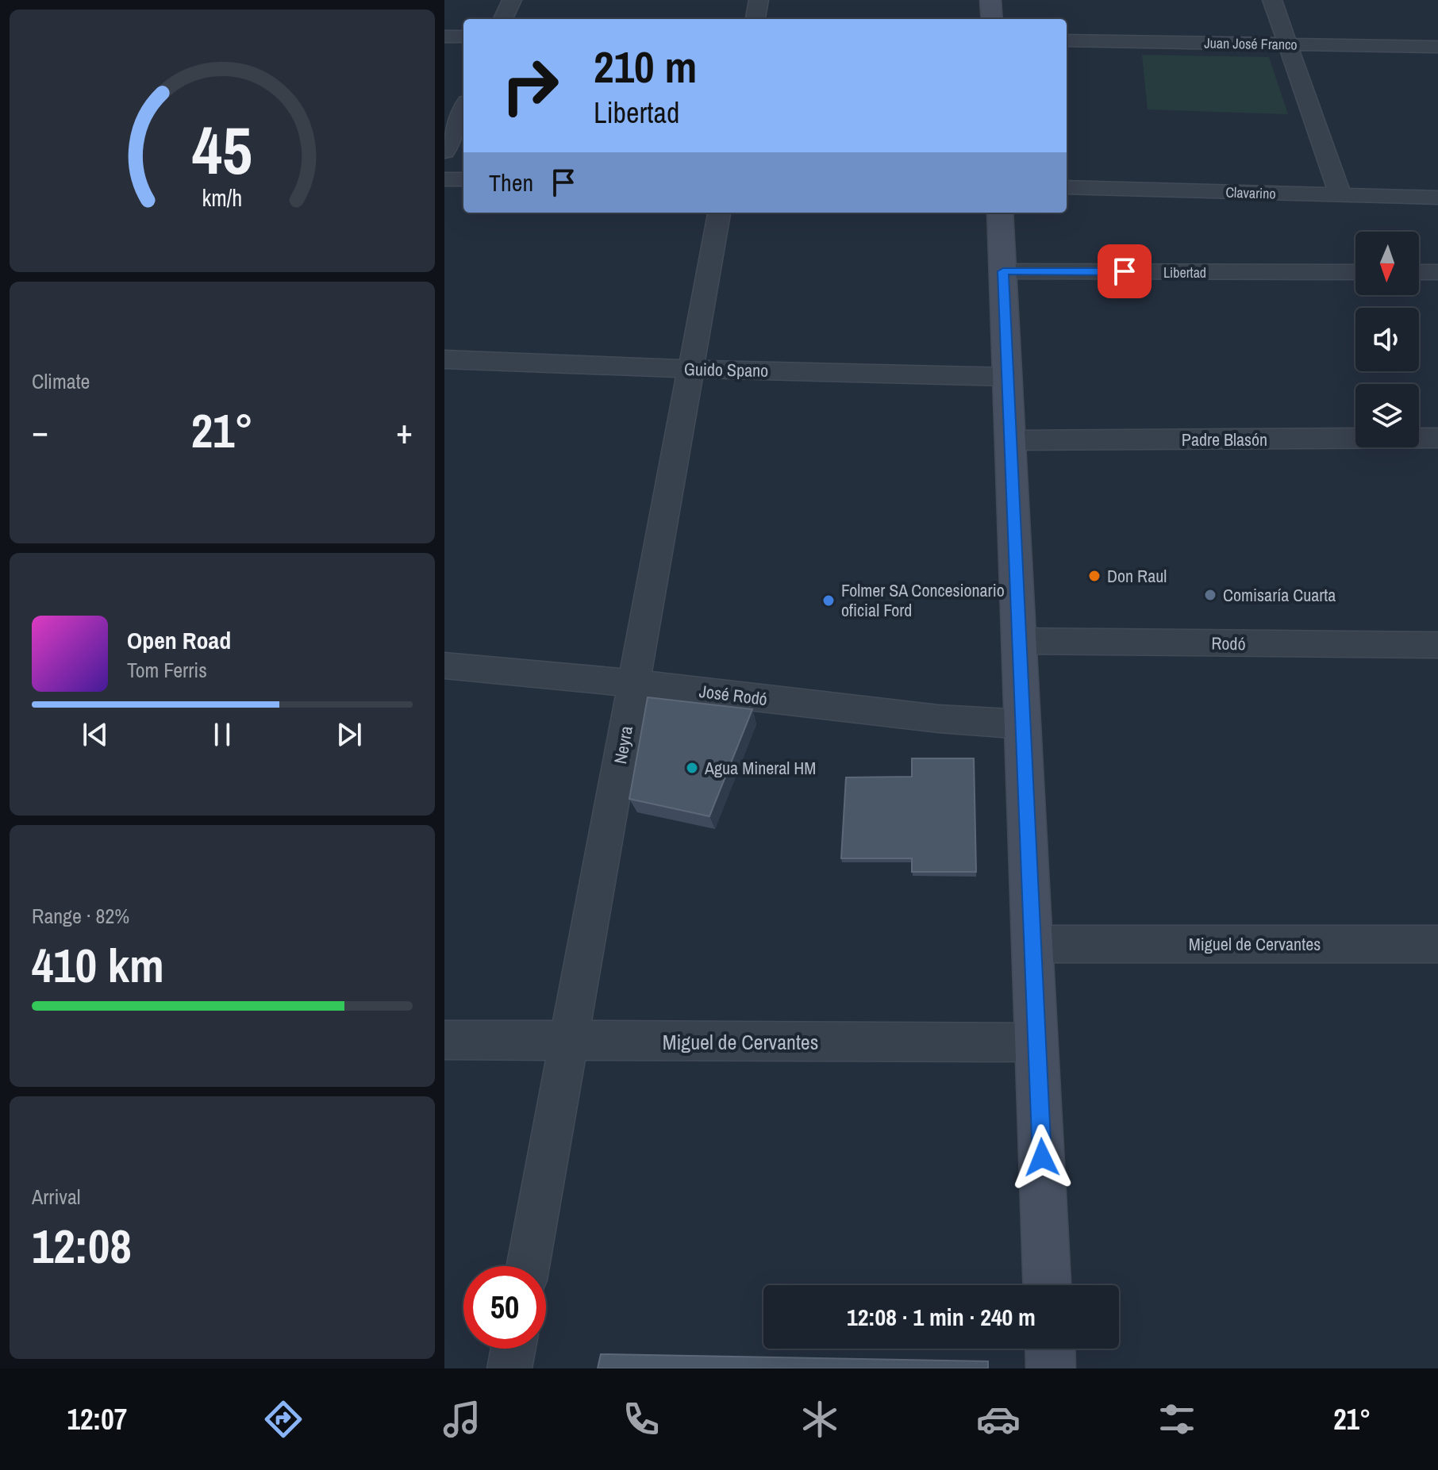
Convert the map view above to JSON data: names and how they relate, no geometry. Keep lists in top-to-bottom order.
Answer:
{
  "streets": {
    "street": [
      "Juan José Franco",
      "Clavarino",
      "Libertad",
      "Guido Spano",
      "Padre Blasón",
      "Rodó",
      "José Rodó",
      "Neyra",
      "Miguel de Cervantes"
    ]
  },
  "crossings": [
    ["Guido Spano", "Neyra"],
    ["José Rodó", "Neyra"],
    ["Neyra", "Miguel de Cervantes"]
  ],
  "places": [
    "Don Raul",
    "Comisaría Cuarta",
    "Folmer SA Concesionario oficial Ford",
    "Agua Mineral HM"
  ],
  "north": "bottom",
  "page": {
    "turn": ["210 m", "Libertad"],
    "then": "Then",
    "tile": [
      "Climate",
      ["Range · 82%", "410 km"],
      ["Arrival", "12:08"]
    ],
    "heat": ["−", "21°", "+"],
    "song": ["Open Road", "Tom Ferris"],
    "limit": "50",
    "trip": "12:08 · 1 min · 240 m",
    "tabs": ["12:07", "21°"],
    "gauge": ["45", "km/h"]
  }
}
